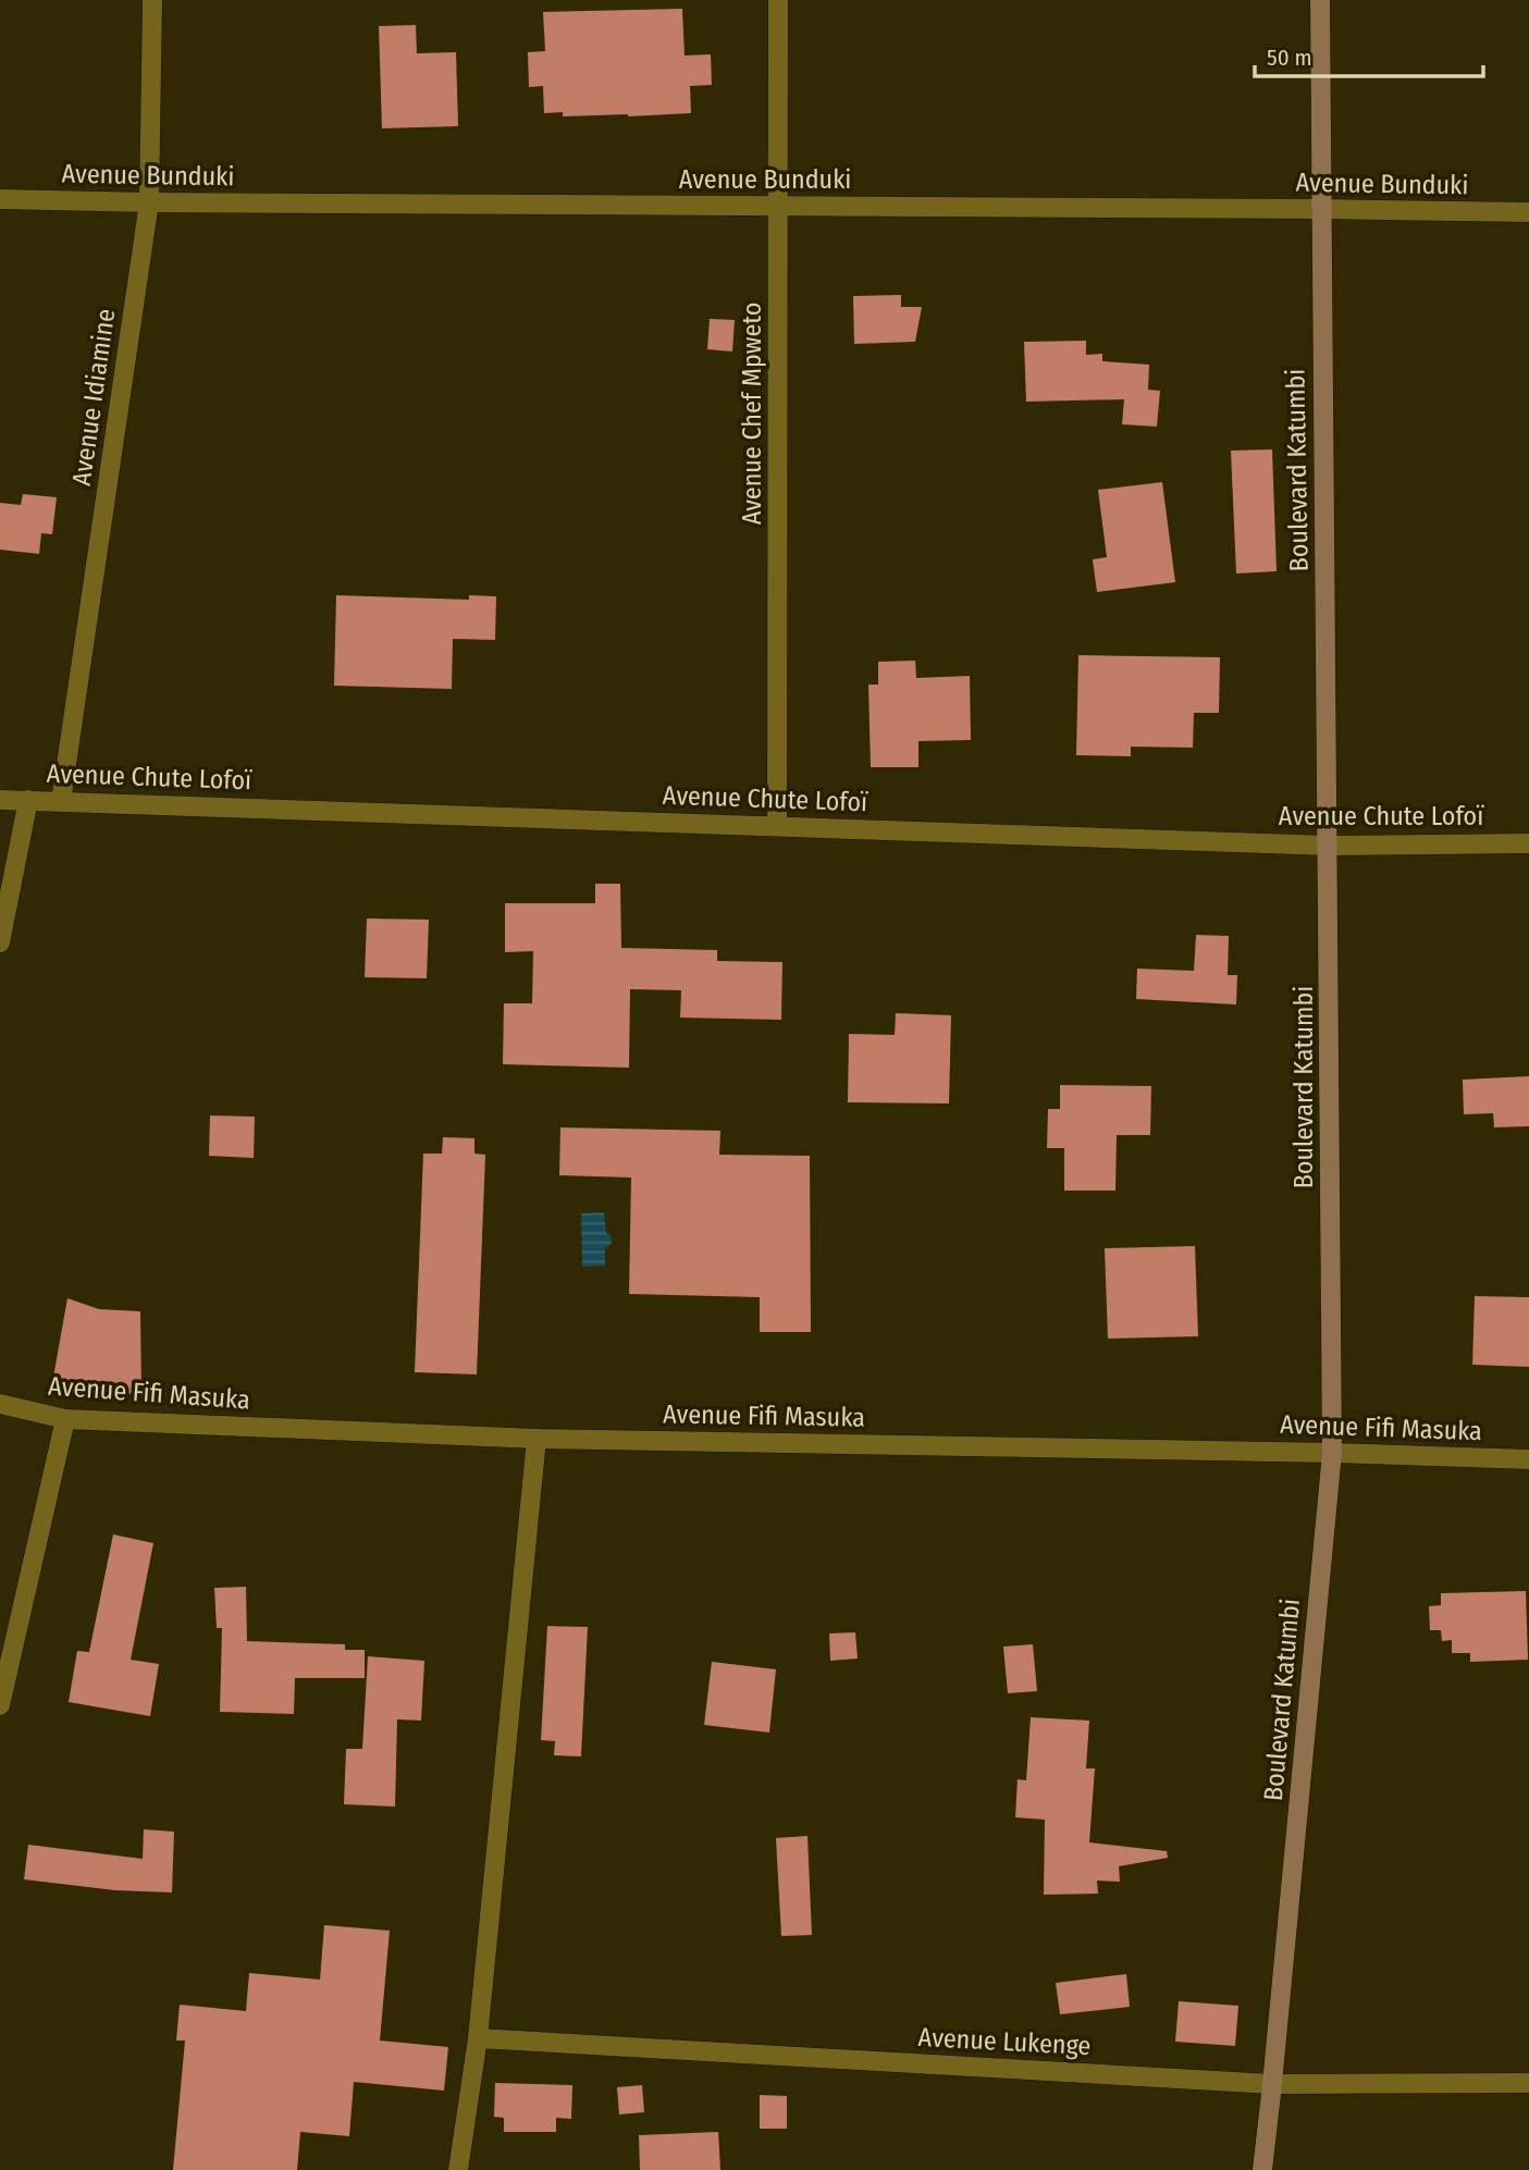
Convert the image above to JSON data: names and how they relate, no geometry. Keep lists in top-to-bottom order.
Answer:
{
  "streets": {
    "street": [
      "Avenue Bunduki",
      "Avenue Idiamine",
      "Avenue Chef Mpweto",
      "Boulevard Katumbi",
      "Avenue Chute Lofoï",
      "Avenue Fifi Masuka",
      "Avenue Lukenge"
    ]
  },
  "crossings": [
    ["Avenue Bunduki", "Avenue Idiamine"],
    ["Avenue Bunduki", "Avenue Chef Mpweto"],
    ["Avenue Bunduki", "Boulevard Katumbi"],
    ["Avenue Idiamine", "Avenue Chute Lofoï"],
    ["Avenue Chef Mpweto", "Avenue Chute Lofoï"],
    ["Boulevard Katumbi", "Avenue Chute Lofoï"],
    ["Boulevard Katumbi", "Avenue Fifi Masuka"],
    ["Boulevard Katumbi", "Avenue Lukenge"]
  ],
  "scale_bar": "50 m"
}
